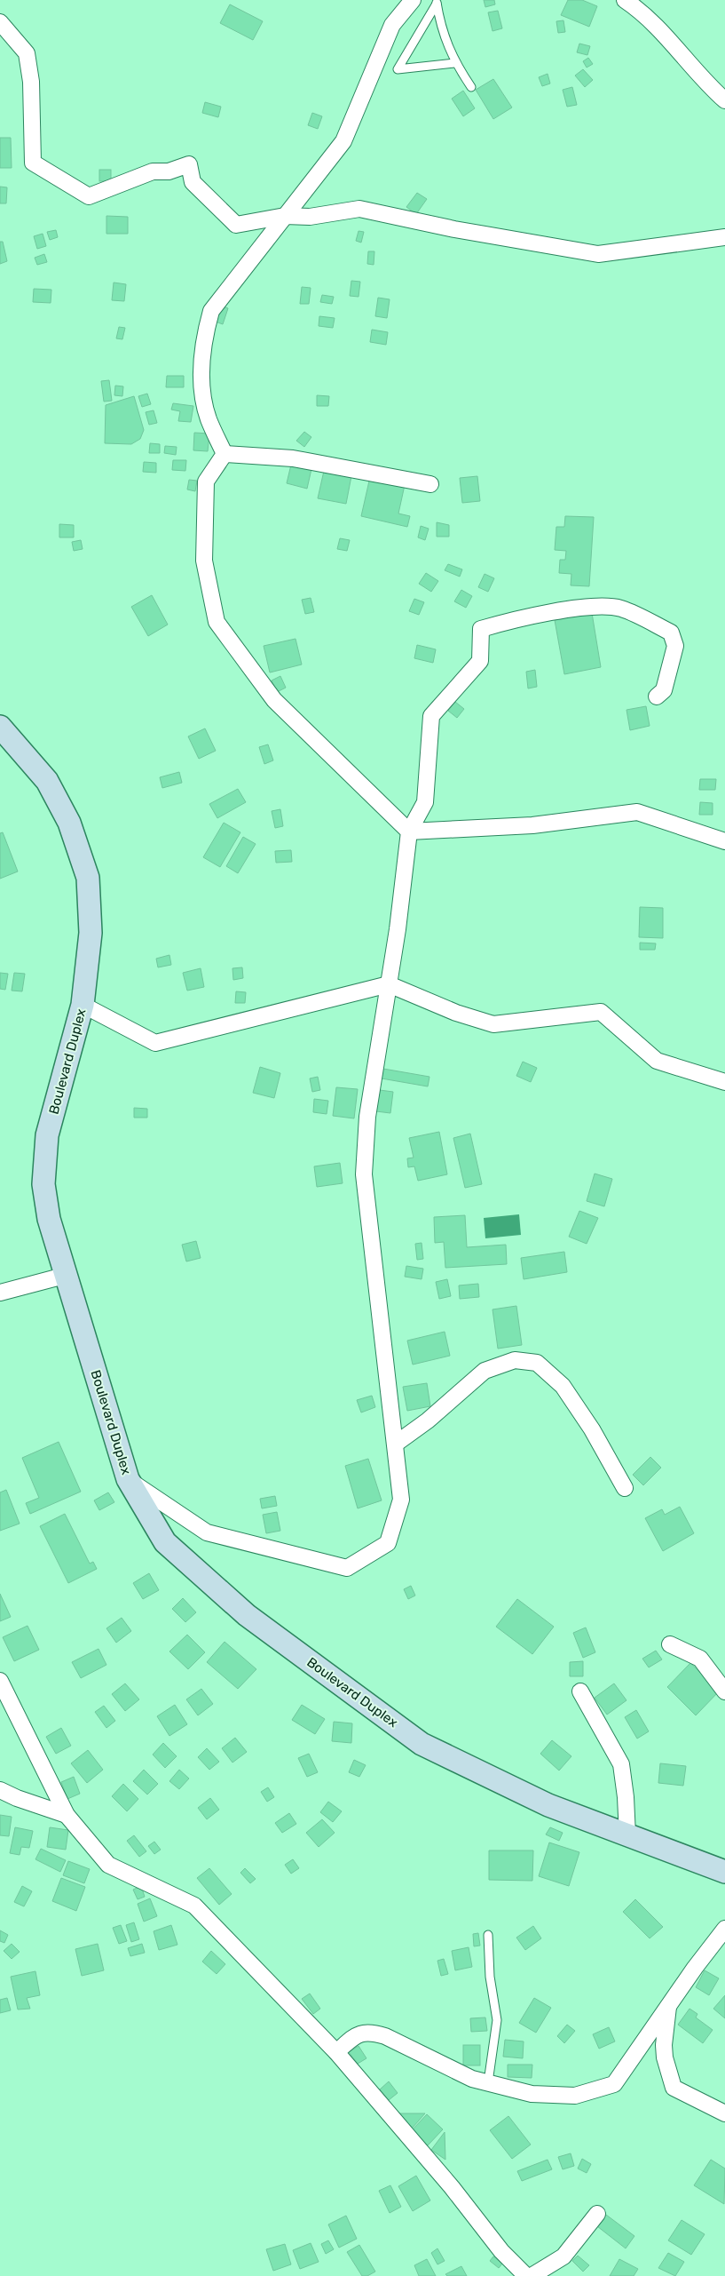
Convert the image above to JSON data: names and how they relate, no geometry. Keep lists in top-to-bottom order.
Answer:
{
  "streets": {
    "street": ["Boulevard Duplex"]
  }
}
